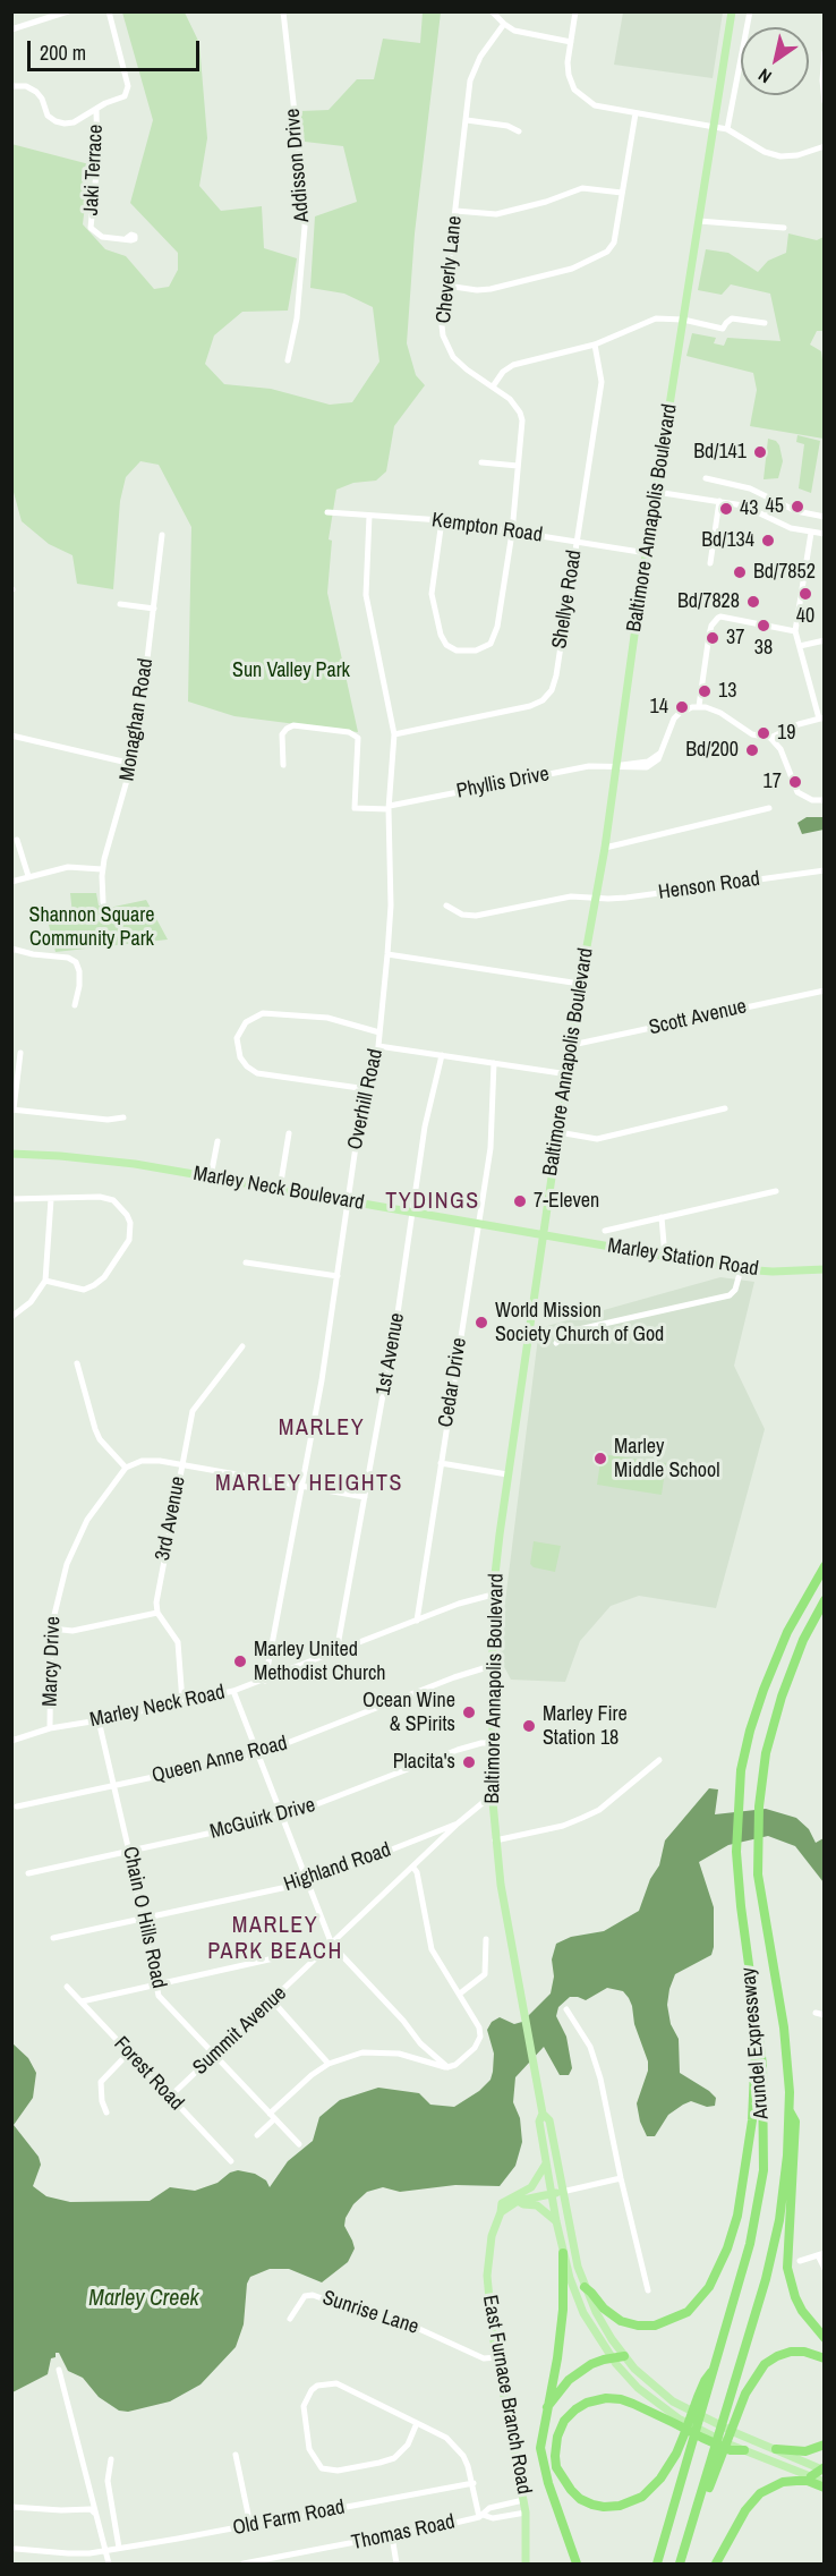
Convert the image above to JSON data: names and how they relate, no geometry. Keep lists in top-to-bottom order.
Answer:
{
  "streets": {
    "highway": ["Arundel Expressway"],
    "main road": [
      "Baltimore Annapolis Boulevard",
      "Marley Neck Boulevard",
      "Marley Station Road",
      "East Furnace Branch Road"
    ],
    "street": [
      "Addisson Drive",
      "Jaki Terrace",
      "Cheverly Lane",
      "Kempton Road",
      "Shellye Road",
      "Monaghan Road",
      "Phyllis Drive",
      "Henson Road",
      "Scott Avenue",
      "Overhill Road",
      "1st Avenue",
      "Cedar Drive",
      "3rd Avenue",
      "Marcy Drive",
      "Marley Neck Road",
      "Queen Anne Road",
      "McGuirk Drive",
      "Highland Road",
      "Chain O Hills Road",
      "Summit Avenue",
      "Forest Road",
      "Sunrise Lane",
      "Old Farm Road",
      "Thomas Road"
    ]
  },
  "crossings": [
    ["Cheverly Lane", "Kempton Road"],
    ["Baltimore Annapolis Boulevard", "Kempton Road"],
    ["Baltimore Annapolis Boulevard", "Phyllis Drive"],
    ["Baltimore Annapolis Boulevard", "Henson Road"],
    ["Baltimore Annapolis Boulevard", "Scott Avenue"],
    ["Baltimore Annapolis Boulevard", "Marley Neck Boulevard"],
    ["Baltimore Annapolis Boulevard", "Marley Station Road"],
    ["Baltimore Annapolis Boulevard", "Marley Neck Road"],
    ["Baltimore Annapolis Boulevard", "Queen Anne Road"],
    ["Baltimore Annapolis Boulevard", "McGuirk Drive"],
    ["Baltimore Annapolis Boulevard", "Highland Road"],
    ["Kempton Road", "Shellye Road"],
    ["Kempton Road", "Overhill Road"],
    ["Shellye Road", "Overhill Road"],
    ["Phyllis Drive", "Overhill Road"],
    ["Overhill Road", "Marley Neck Boulevard"],
    ["Overhill Road", "Marley Neck Road"],
    ["Marley Neck Boulevard", "Marley Station Road"],
    ["Marley Neck Boulevard", "1st Avenue"],
    ["Marley Neck Boulevard", "Cedar Drive"],
    ["1st Avenue", "Marley Neck Road"],
    ["Cedar Drive", "Marley Neck Road"],
    ["Marcy Drive", "Marley Neck Road"],
    ["Marley Neck Road", "Chain O Hills Road"],
    ["Queen Anne Road", "Chain O Hills Road"],
    ["McGuirk Drive", "Chain O Hills Road"],
    ["Highland Road", "Chain O Hills Road"],
    ["Highland Road", "Summit Avenue"],
    ["Chain O Hills Road", "Summit Avenue"],
    ["Summit Avenue", "Forest Road"],
    ["Sunrise Lane", "East Furnace Branch Road"],
    ["East Furnace Branch Road", "Thomas Road"]
  ],
  "districts": [
    "TYDINGS",
    "MARLEY",
    "MARLEY HEIGHTS",
    "MARLEY PARK BEACH"
  ],
  "water": ["Marley Creek"],
  "parks": ["Sun Valley Park", "Shannon Square Community Park"],
  "places": [
    "Bd/141",
    "45",
    "43",
    "Bd/134",
    "Bd/7852",
    "40",
    "Bd/7828",
    "38",
    "37",
    "13",
    "14",
    "19",
    "Bd/200",
    "17",
    "7-Eleven",
    "World Mission Society Church of God",
    "Marley Middle School",
    "Marley United Methodist Church",
    "Ocean Wine & SPirits",
    "Marley Fire Station 18",
    "Placita's"
  ],
  "scale_bar": "200 m",
  "north": "bottom left"
}
